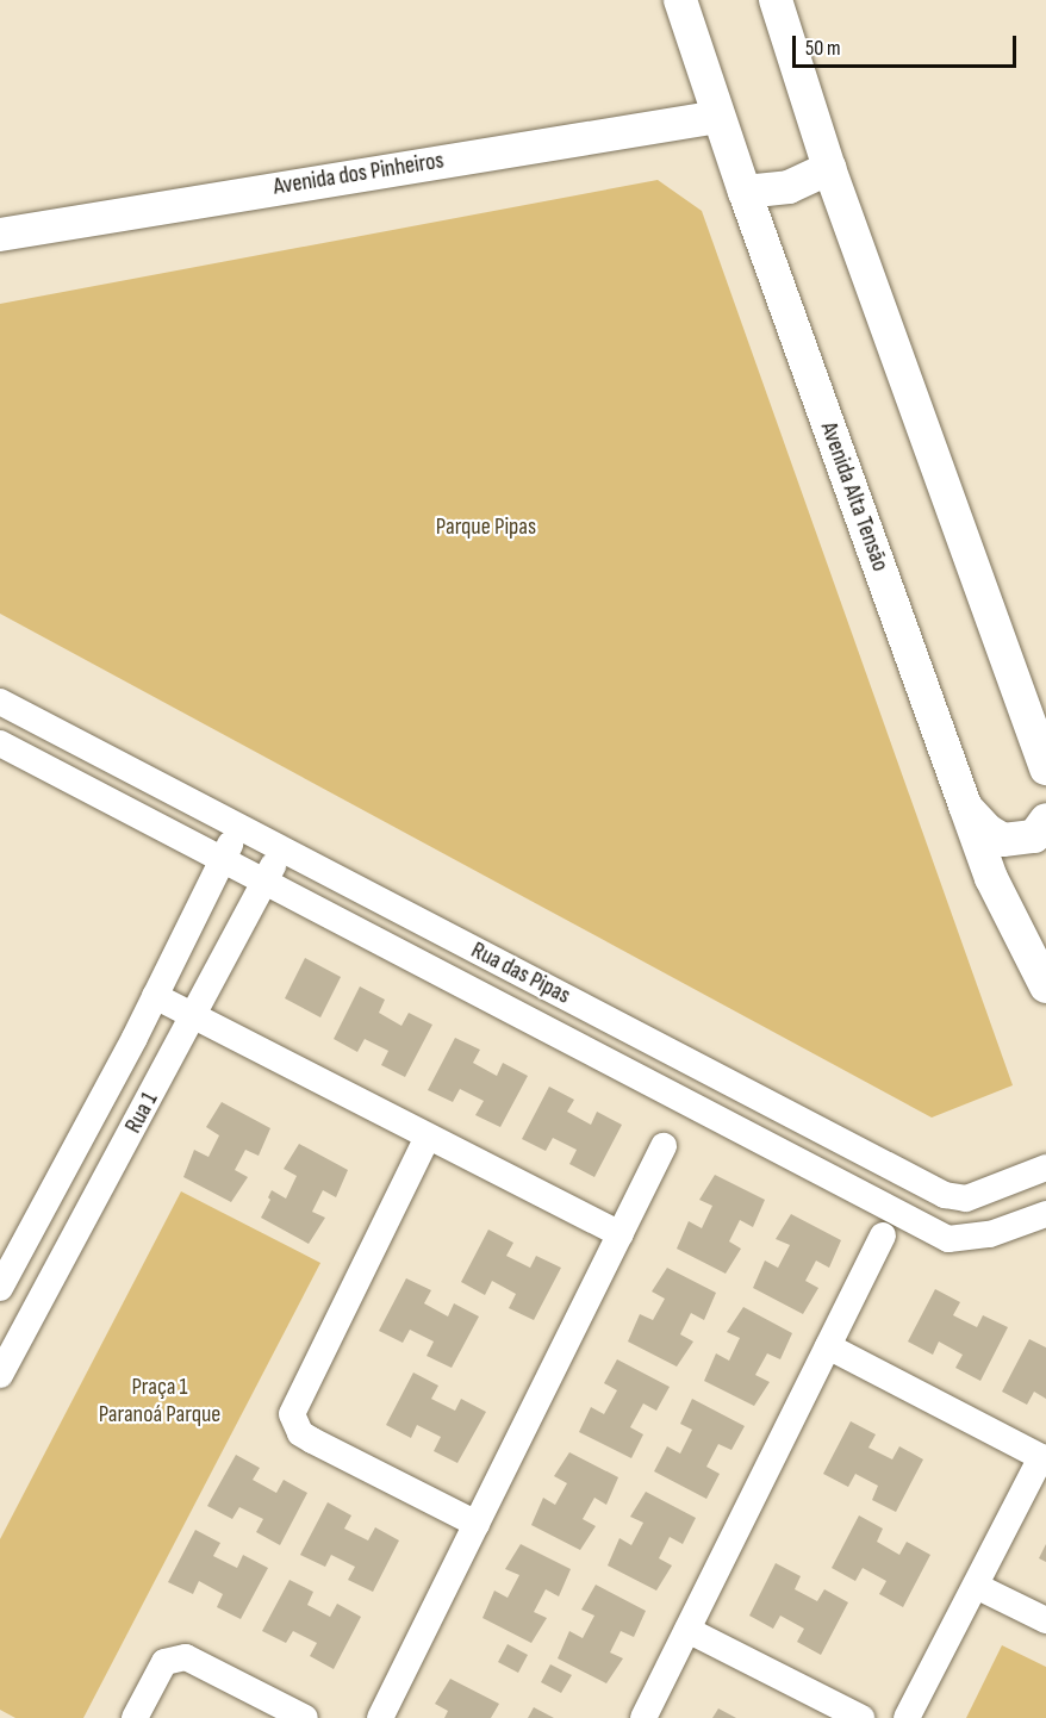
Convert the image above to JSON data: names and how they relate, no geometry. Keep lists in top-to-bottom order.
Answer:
{
  "streets": {
    "street": [
      "Avenida dos Pinheiros",
      "Avenida Alta Tensão",
      "Rua das Pipas",
      "Rua 1"
    ]
  },
  "crossings": [
    ["Avenida dos Pinheiros", "Avenida Alta Tensão"],
    ["Rua das Pipas", "Rua 1"]
  ],
  "parks": ["Parque Pipas", "Praça 1 Paranoá Parque"],
  "scale_bar": "50 m"
}
